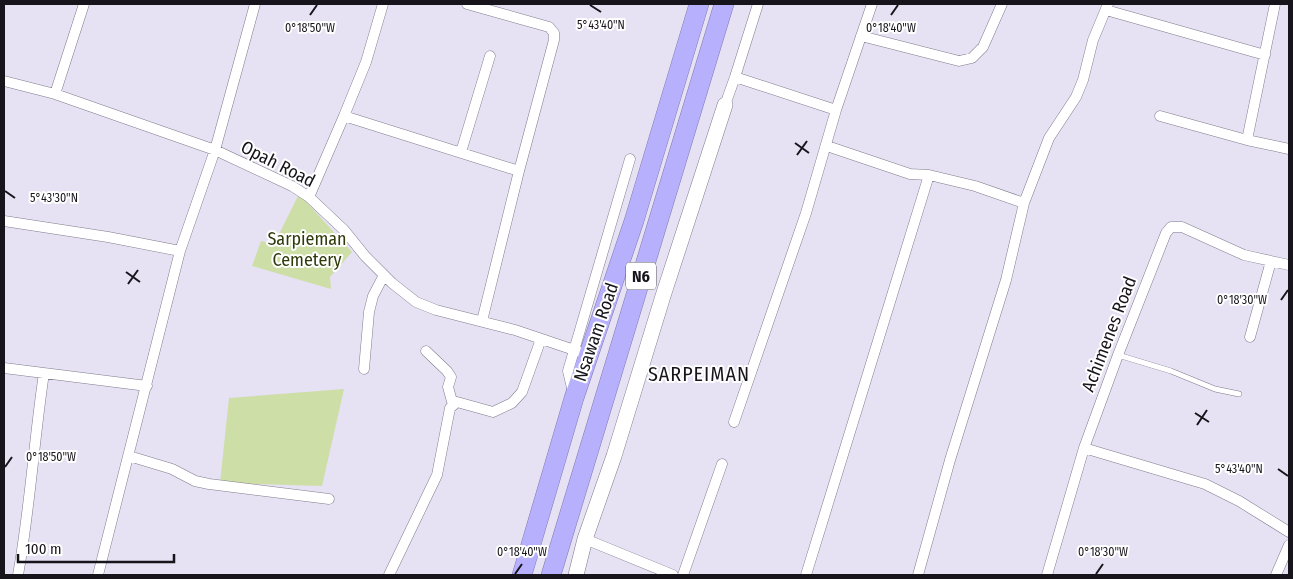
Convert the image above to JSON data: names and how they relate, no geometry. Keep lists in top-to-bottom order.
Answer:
{
  "streets": {
    "highway": ["N6", "Nsawam Road"],
    "street": ["Opah Road", "Achimenes Road"]
  },
  "crossings": [
    ["Opah Road", "Nsawam Road"]
  ],
  "districts": ["SARPEIMAN"],
  "parks": ["Sarpieman Cemetery"],
  "scale_bar": "100 m",
  "coordinates": [
    "5°43'40\"N",
    "0°18'50\"W",
    "0°18'40\"W",
    "5°43'30\"N",
    "0°18'30\"W"
  ]
}
